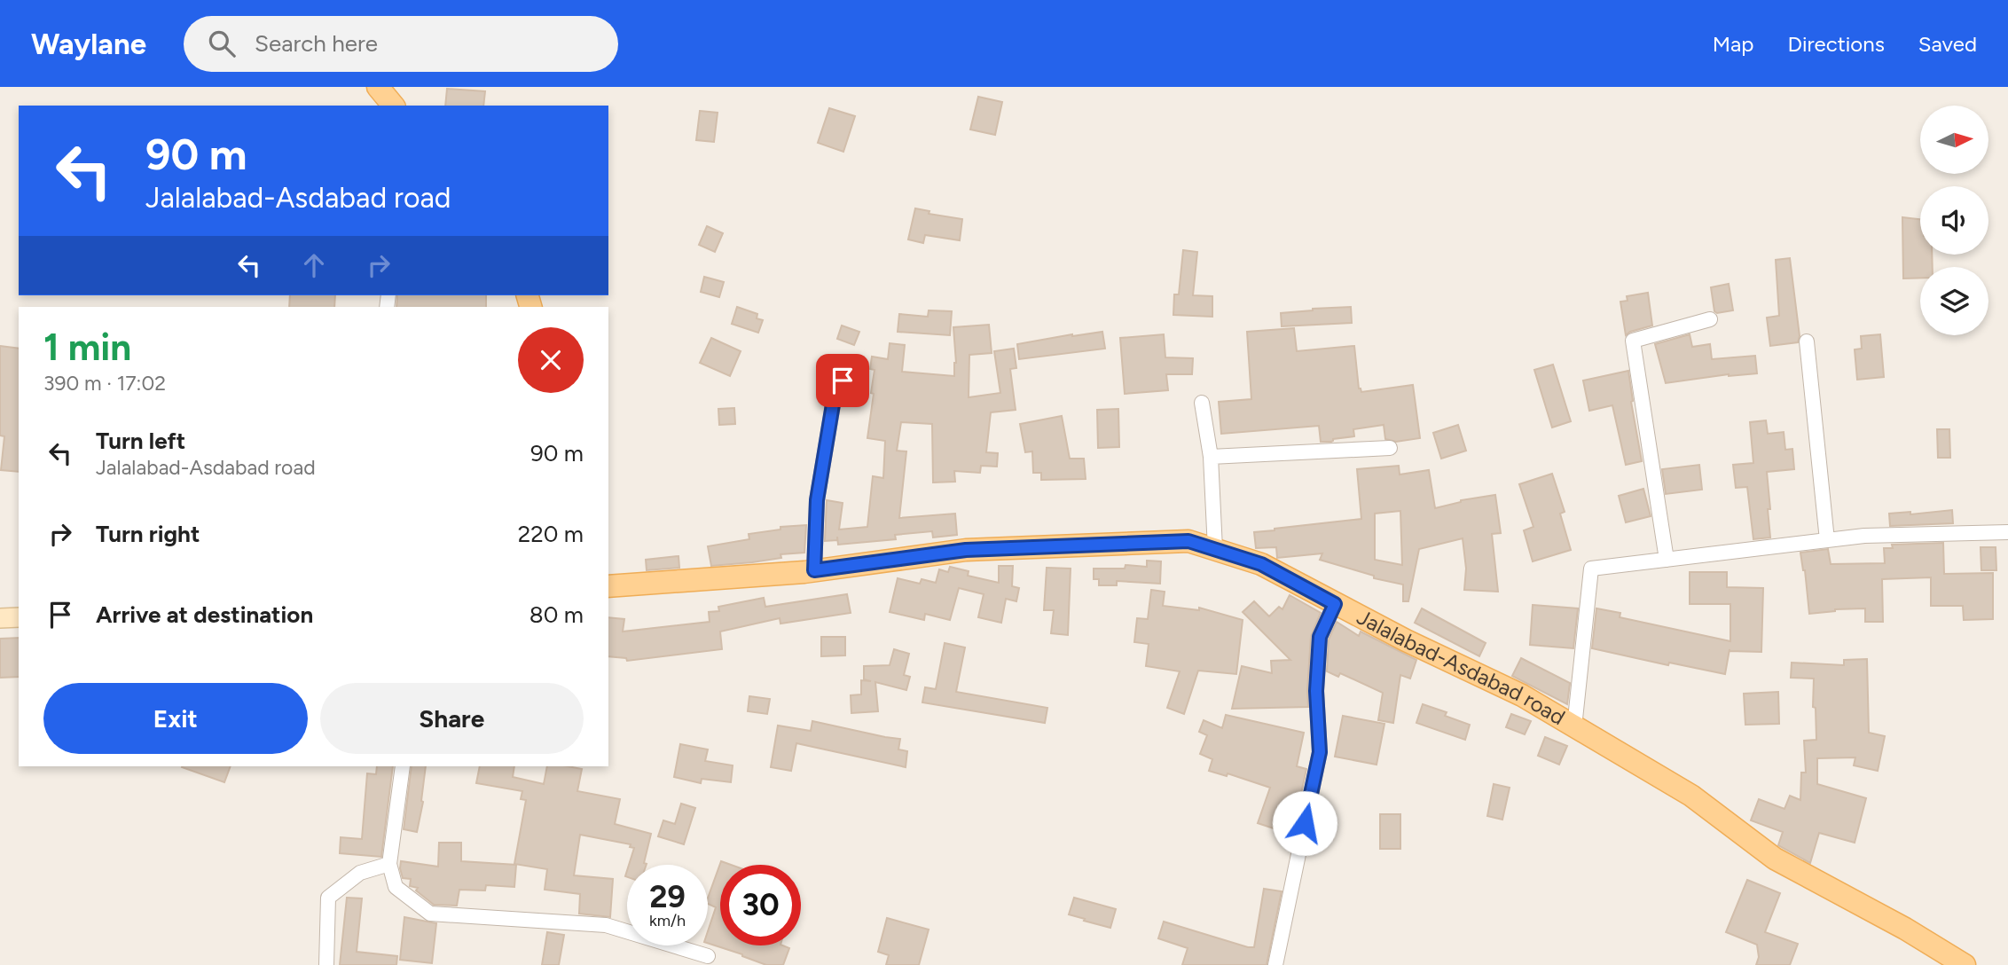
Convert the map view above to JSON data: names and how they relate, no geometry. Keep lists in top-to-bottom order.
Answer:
{
  "streets": {
    "main road": ["Jalalabad-Asdabad road"]
  },
  "north": "right",
  "page": {
    "header": "Waylane",
    "search": "Search here",
    "nav": ["Map", "Directions", "Saved"],
    "turn": ["90 m", "Jalalabad-Asdabad road"],
    "heading": ["1 min", "390 m · 17:02"],
    "list": [
      {
        "name": "Turn left",
        "note": "Jalalabad-Asdabad road",
        "value": "90 m"
      },
      {
        "name": "Turn right",
        "value": "220 m"
      },
      {
        "name": "Arrive at destination",
        "value": "80 m"
      }
    ],
    "buttons": ["Exit", "Share"],
    "speed": "29 km/h",
    "limit": "30"
  }
}
